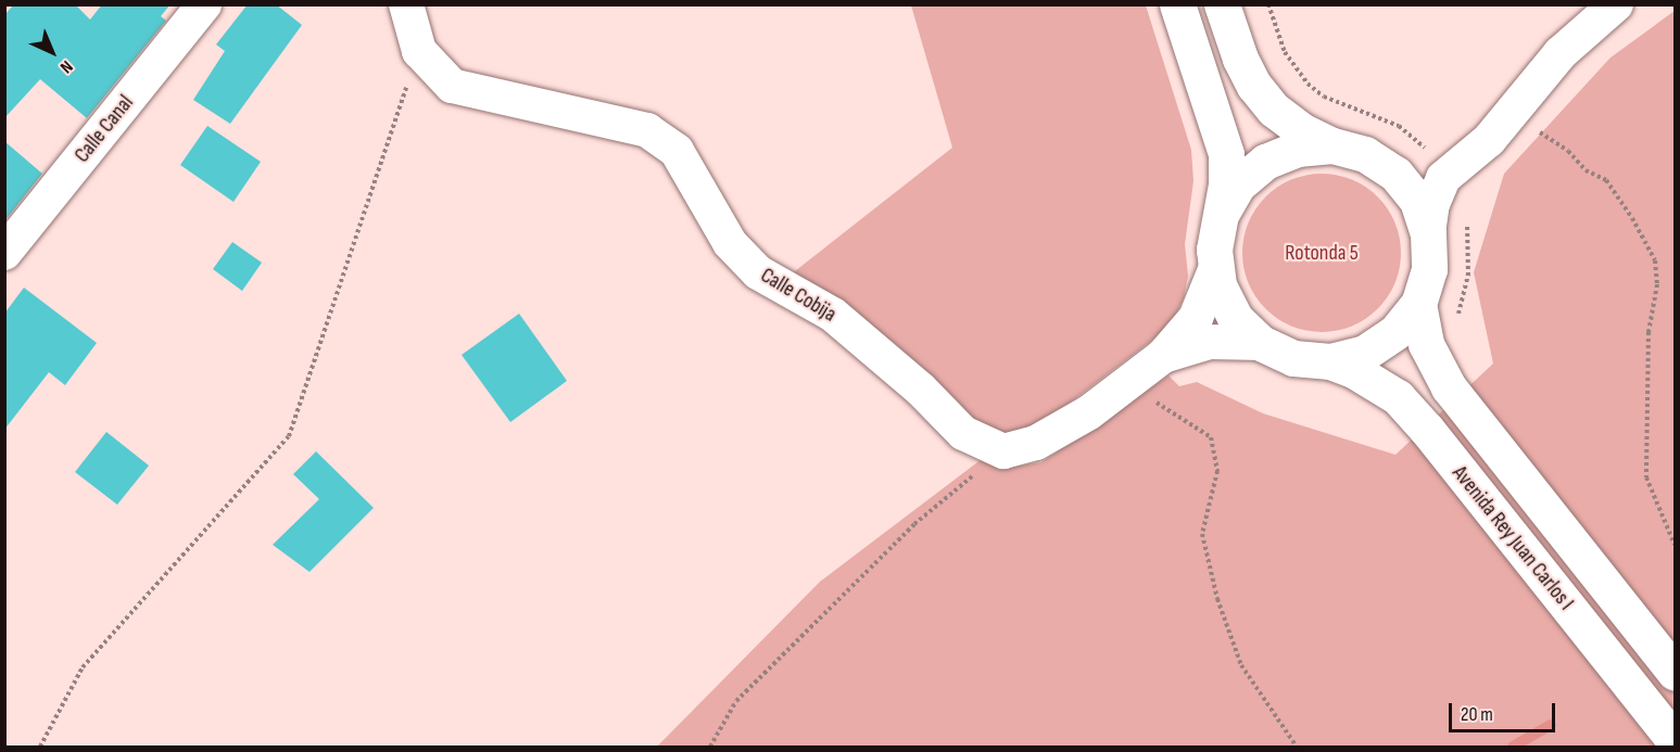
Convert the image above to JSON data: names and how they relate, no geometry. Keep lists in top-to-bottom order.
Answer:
{
  "streets": {
    "main road": ["Avenida Rey Juan Carlos I"],
    "street": ["Calle Canal", "Calle Cobija"]
  },
  "parks": ["Rotonda 5"],
  "scale_bar": "20 m",
  "north": "bottom right"
}
